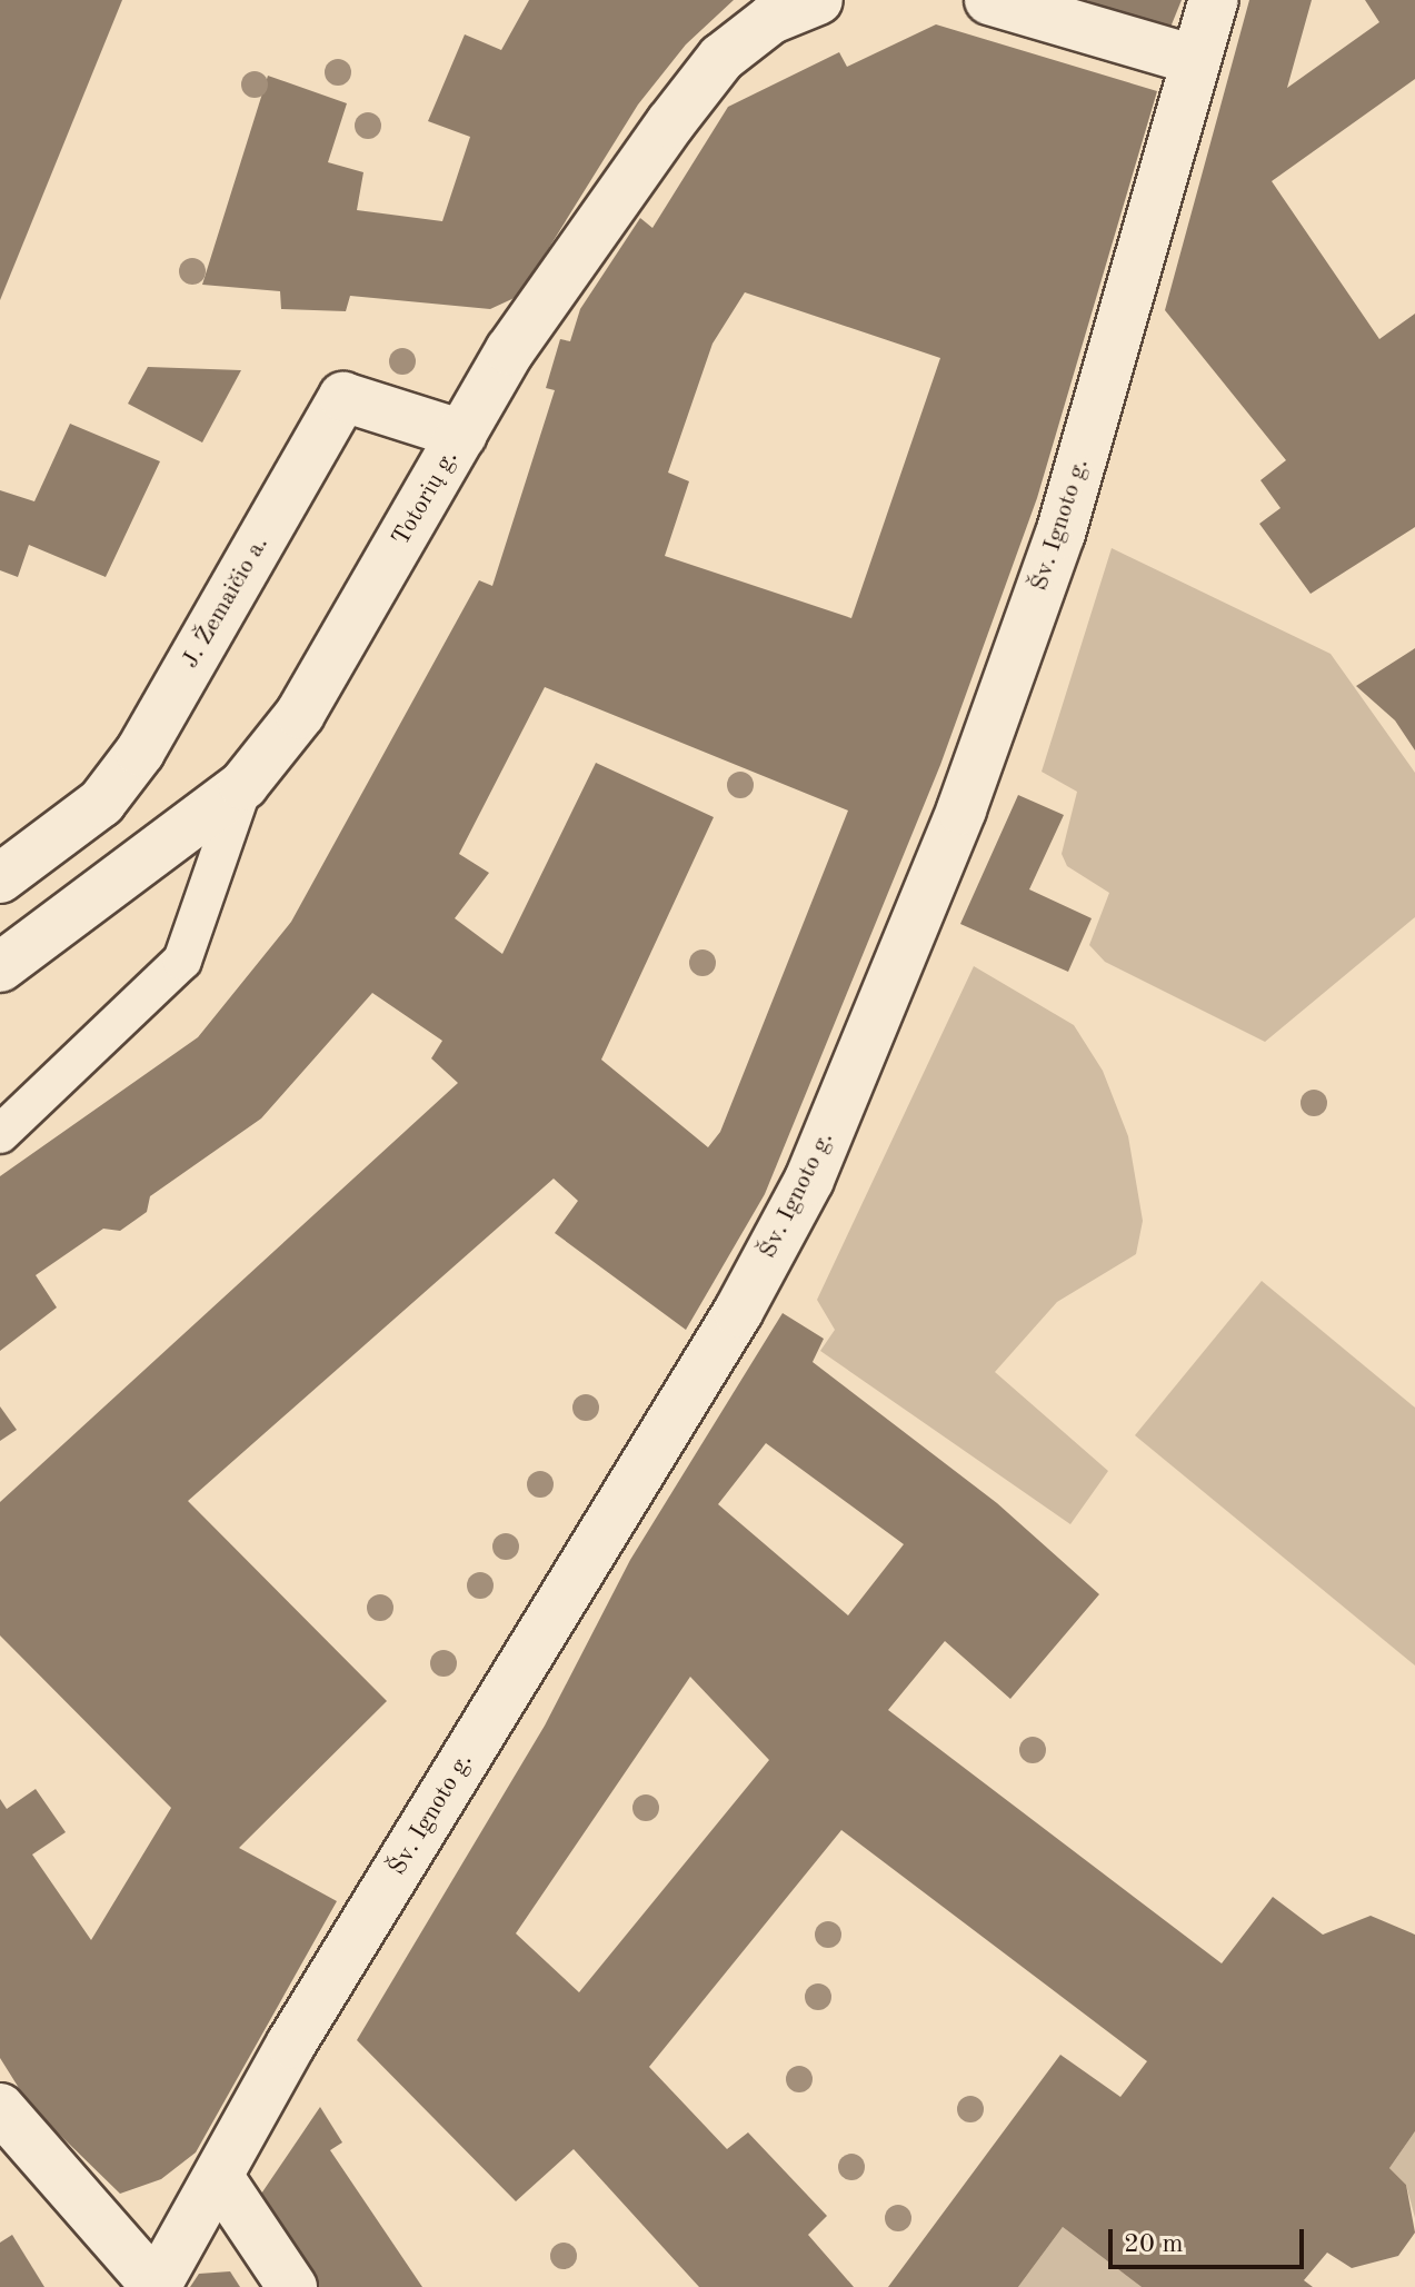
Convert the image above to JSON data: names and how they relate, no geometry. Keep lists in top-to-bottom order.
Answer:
{
  "streets": {
    "street": ["Totorių g.", "Šv. Ignoto g.", "J. Žemaičio a."]
  },
  "crossings": [
    ["Totorių g.", "J. Žemaičio a."]
  ],
  "scale_bar": "20 m"
}
